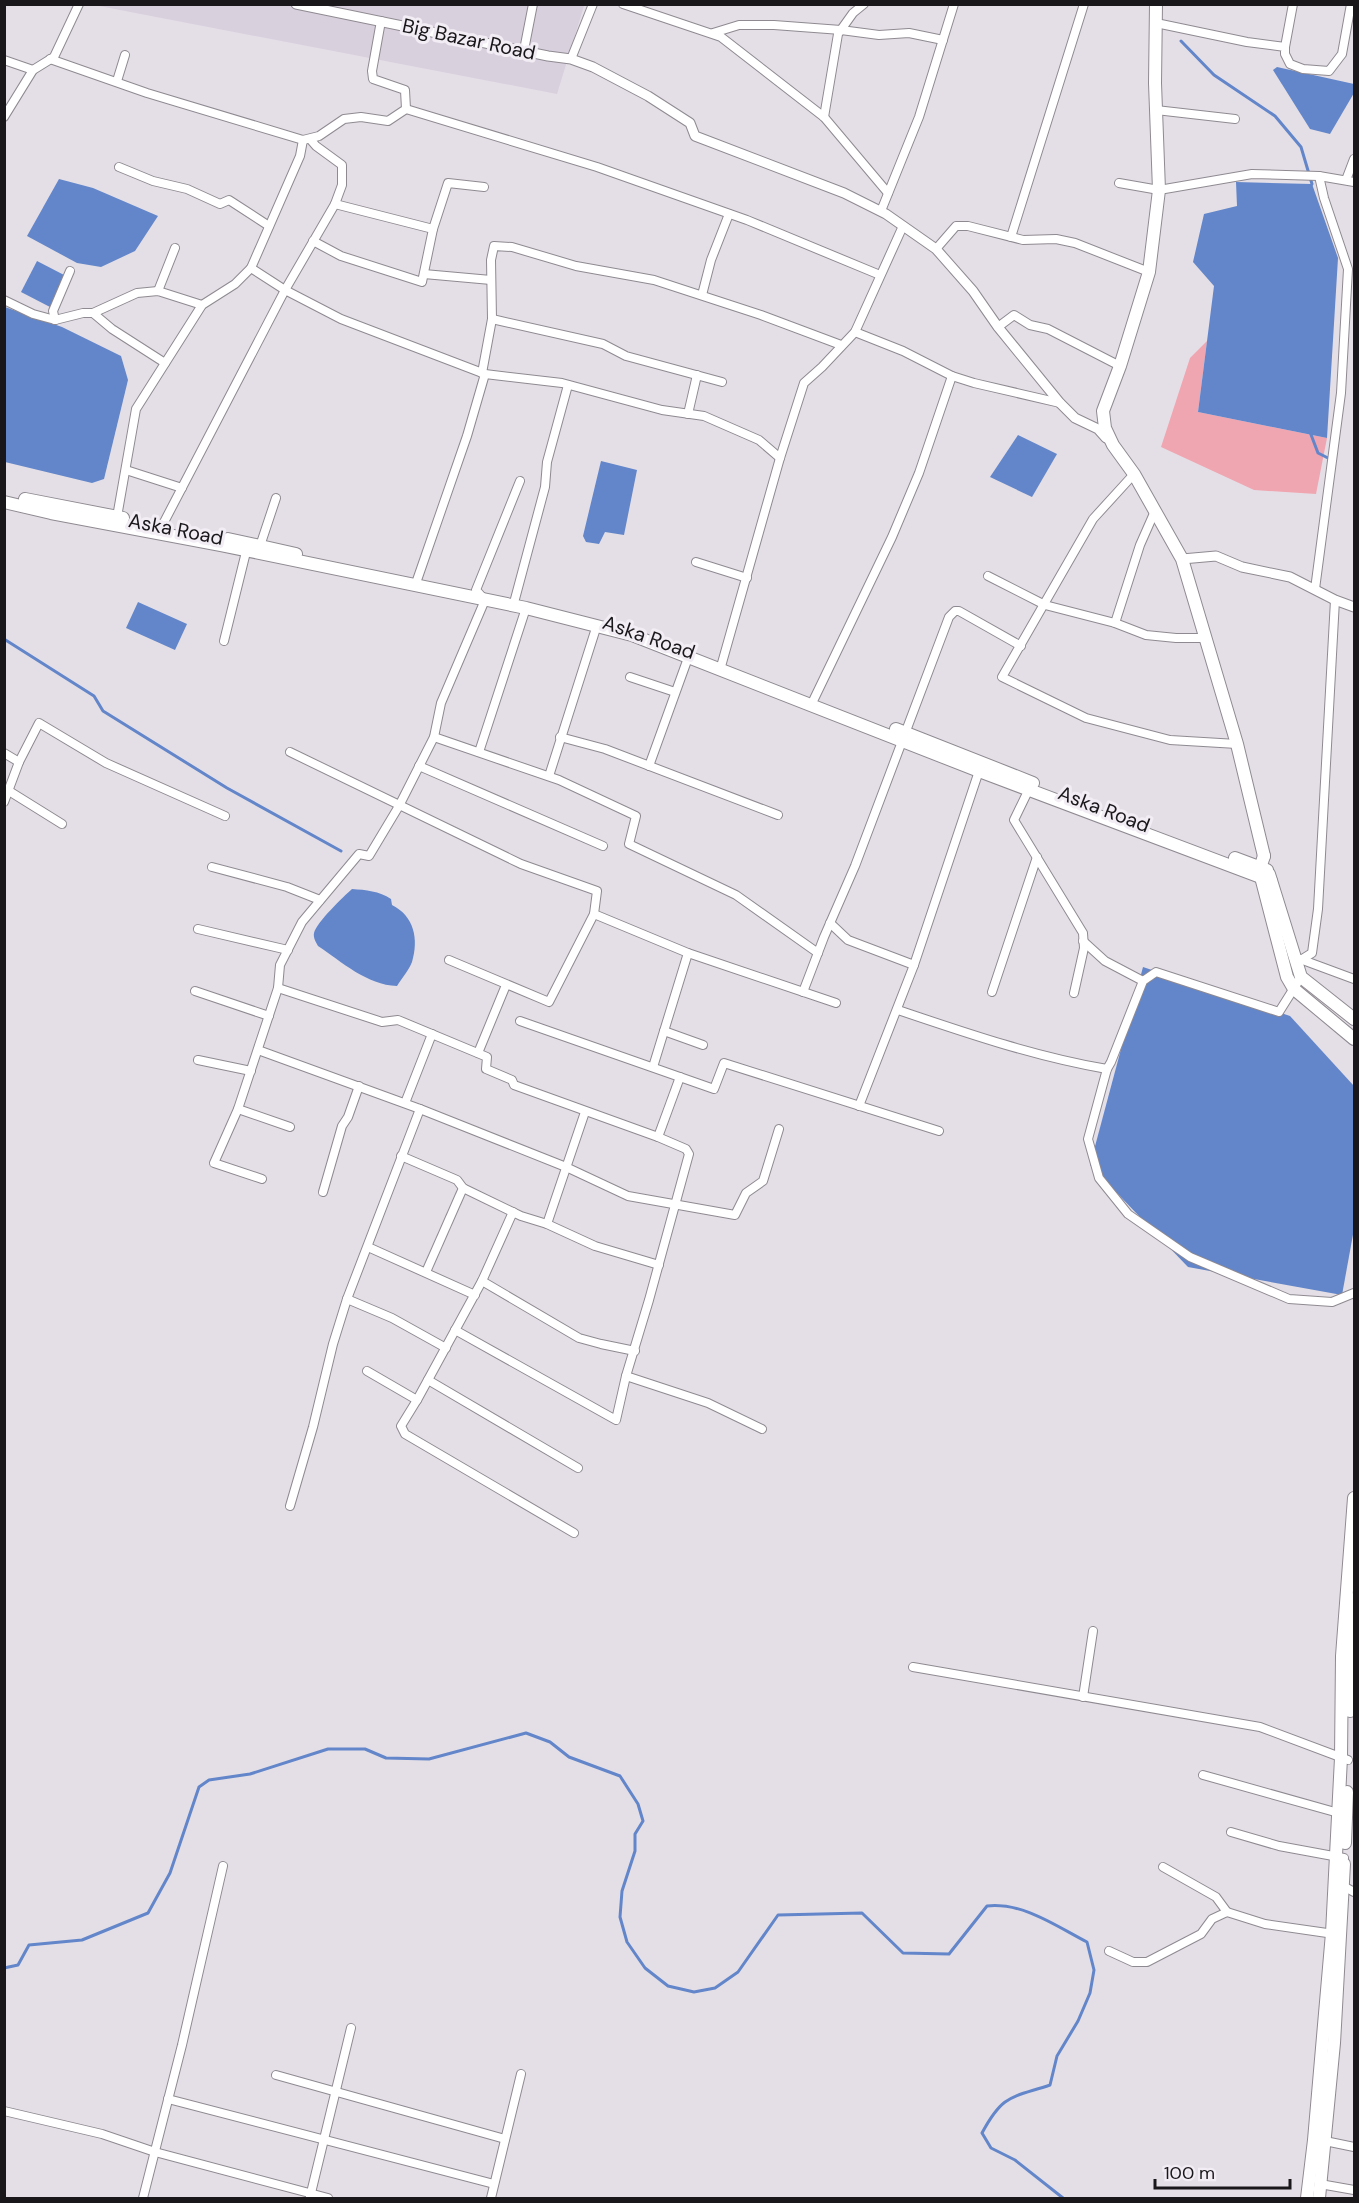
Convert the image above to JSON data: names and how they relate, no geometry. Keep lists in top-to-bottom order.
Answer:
{
  "streets": {
    "main road": ["Aska Road"],
    "street": ["Big Bazar Road"]
  },
  "scale_bar": "100 m"
}
